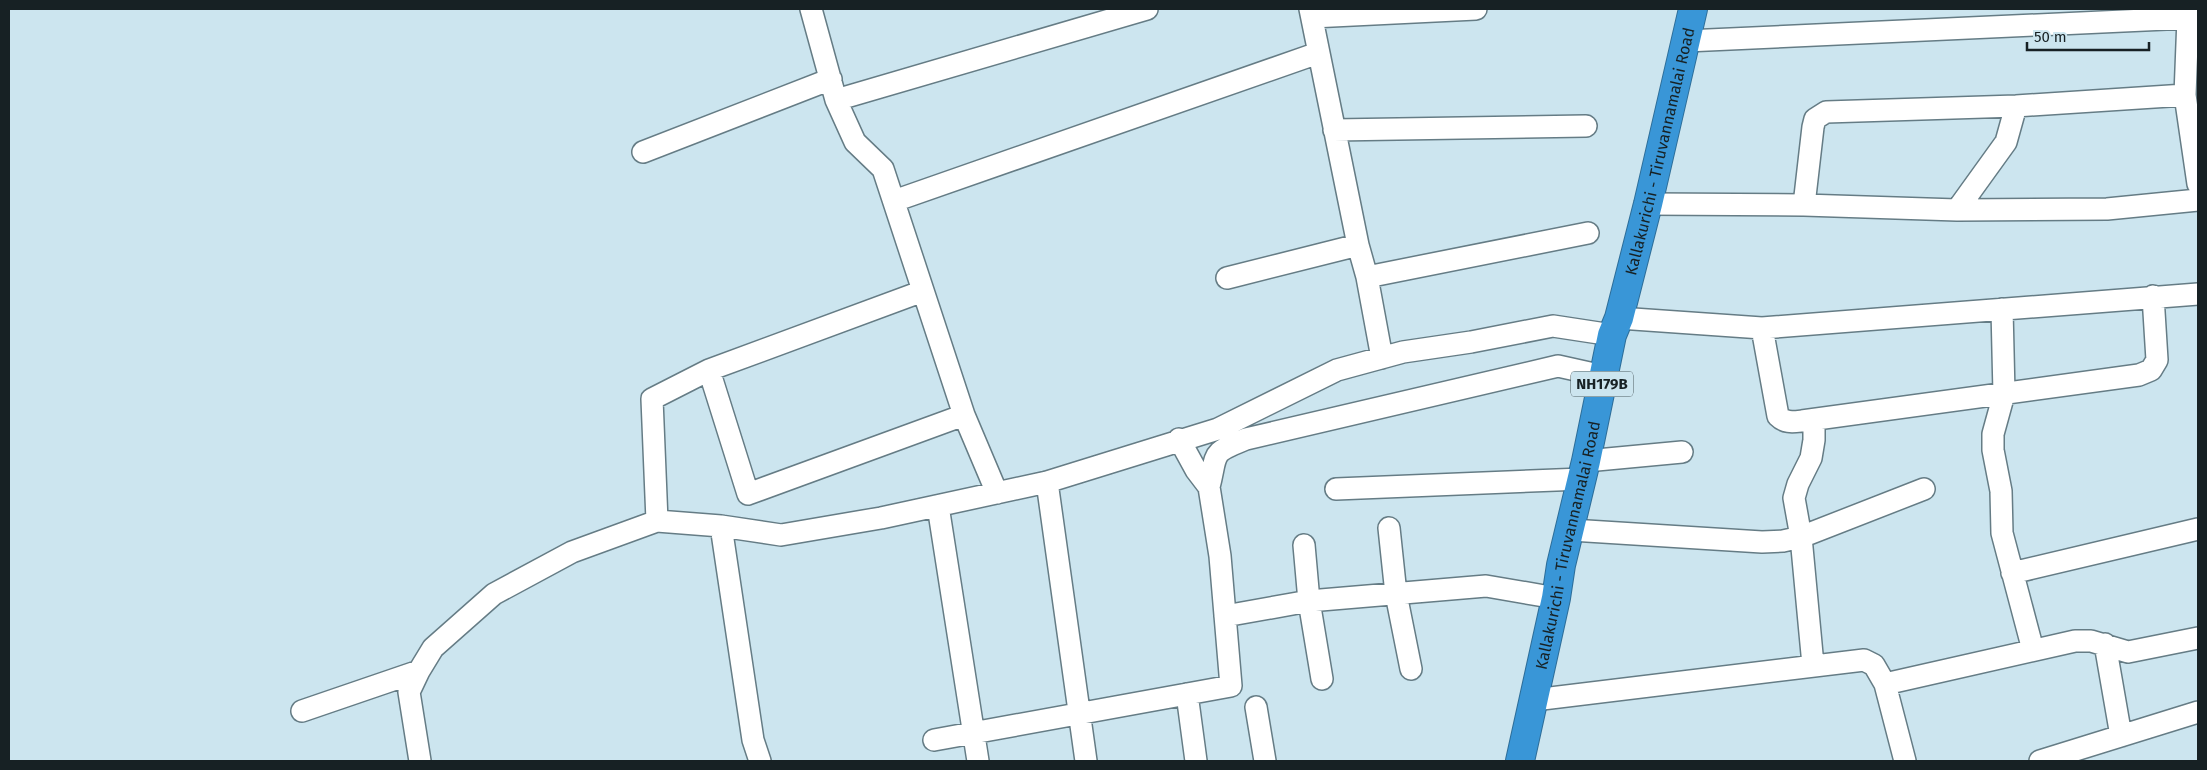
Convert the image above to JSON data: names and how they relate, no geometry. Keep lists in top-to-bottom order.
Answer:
{
  "streets": {
    "highway": ["Kallakurichi - Tiruvannamalai Road", "NH179B"]
  },
  "scale_bar": "50 m"
}
